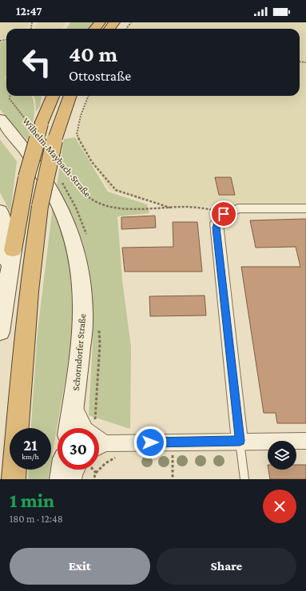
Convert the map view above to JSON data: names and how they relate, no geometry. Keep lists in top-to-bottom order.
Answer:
{
  "streets": {
    "main road": ["Schorndorfer Straße"],
    "path": ["Wilhelm-Maybach-Straße"]
  },
  "page": {
    "status": "12:47",
    "turn": ["40 m", "Ottostraße"],
    "speed": "21 km/h",
    "limit": "30",
    "heading": ["1 min", "180 m · 12:48"],
    "buttons": ["Exit", "Share"]
  }
}
